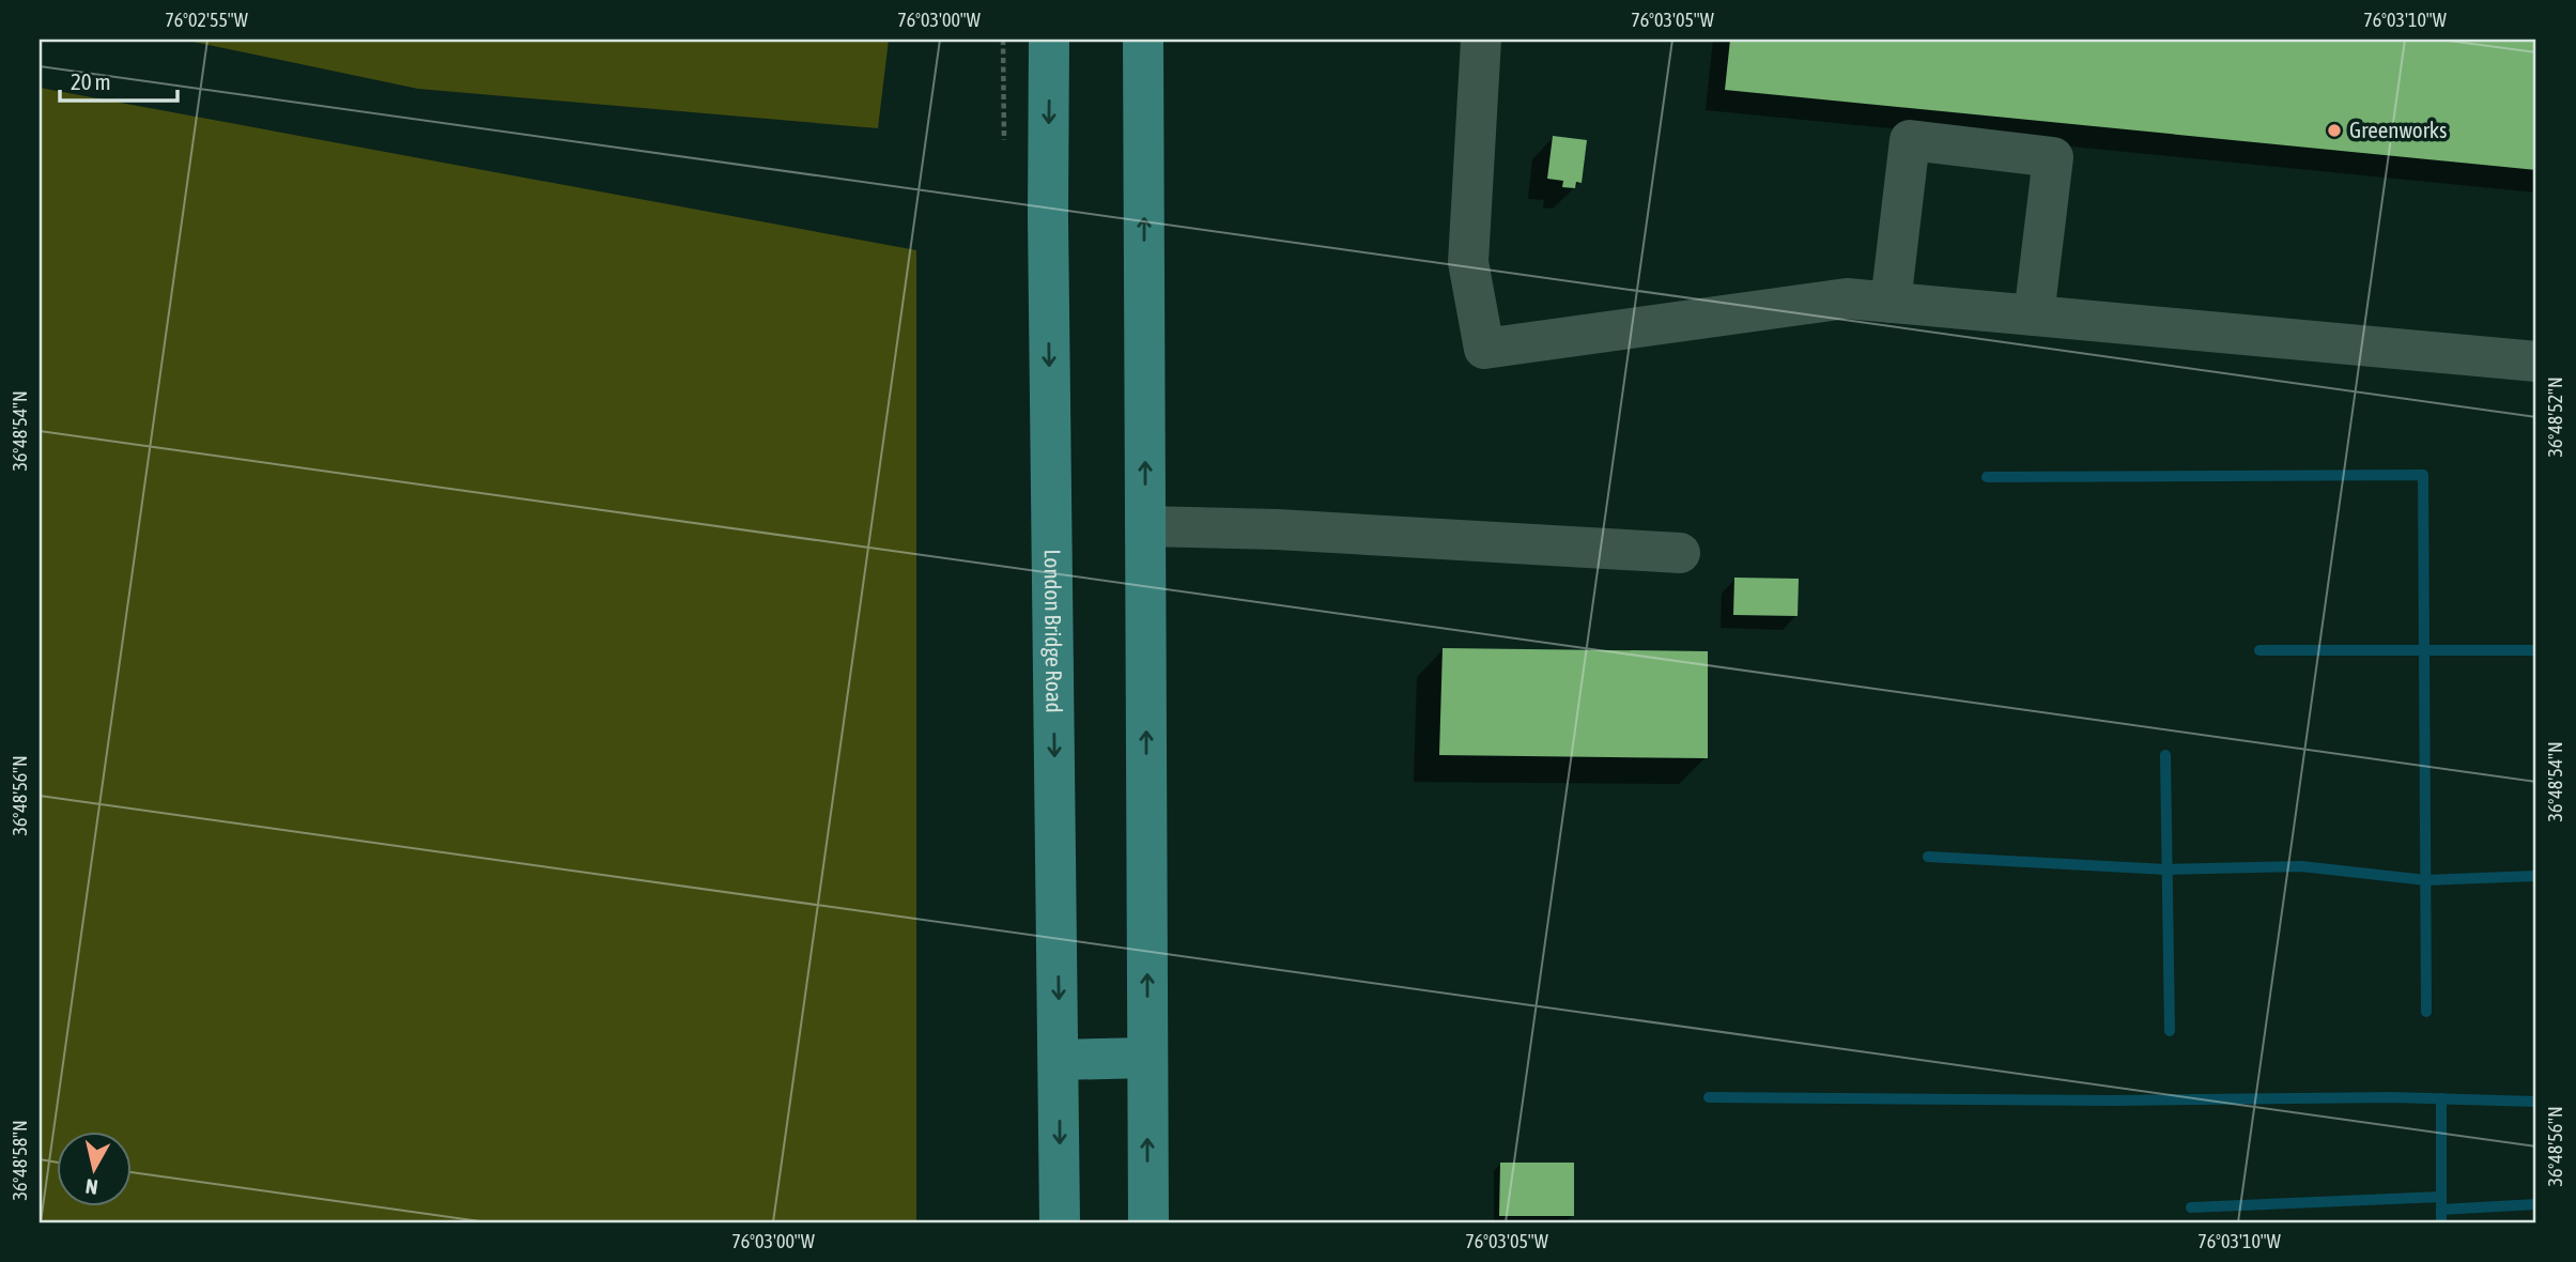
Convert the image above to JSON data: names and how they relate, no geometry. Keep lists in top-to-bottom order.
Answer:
{
  "streets": {
    "main road": ["London Bridge Road"]
  },
  "places": ["Greenworks"],
  "scale_bar": "20 m",
  "north": "bottom",
  "coordinates": [
    "76°02'55\"W",
    "76°03'00\"W",
    "76°03'05\"W",
    "76°03'10\"W",
    "36°48'52\"N",
    "36°48'54\"N",
    "36°48'56\"N",
    "36°48'58\"N"
  ]
}
